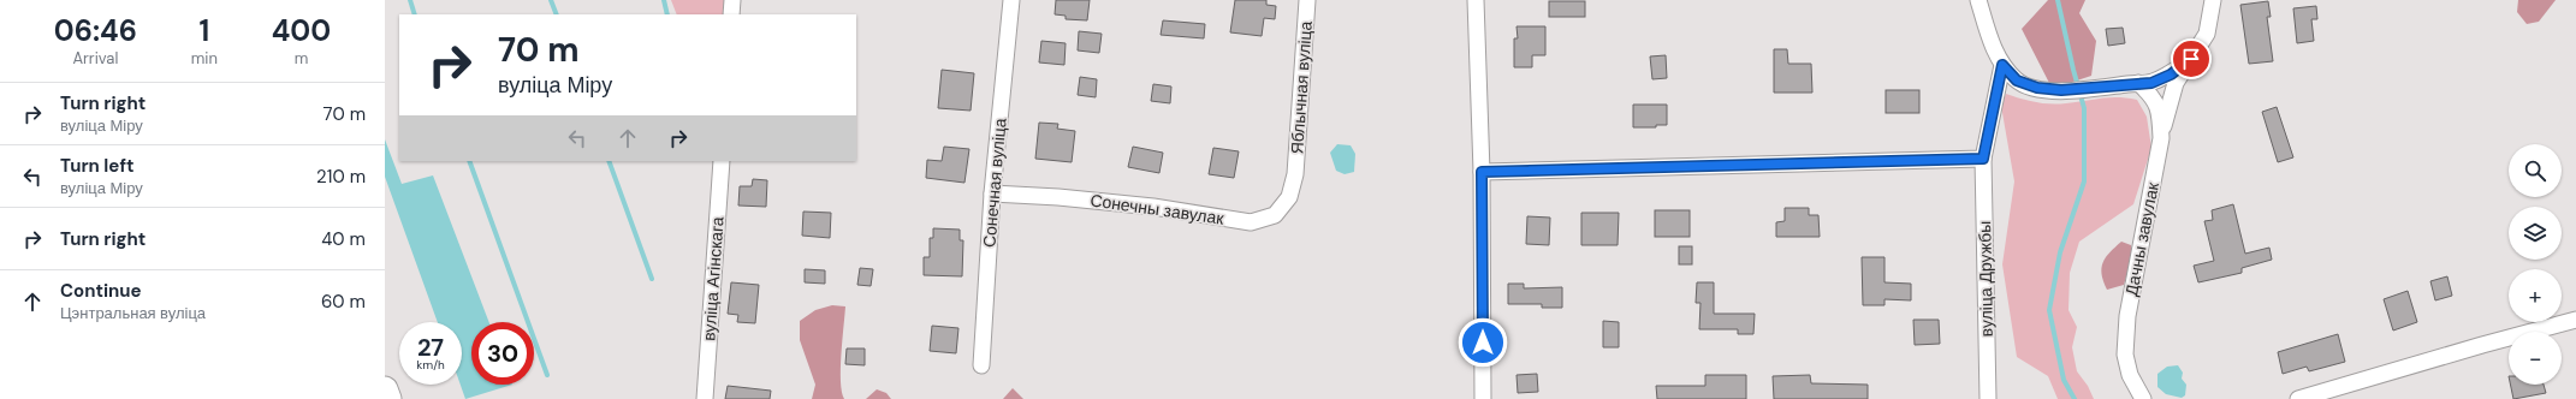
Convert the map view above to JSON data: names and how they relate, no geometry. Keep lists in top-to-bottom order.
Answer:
{
  "streets": {
    "street": [
      "Яблычная вуліца",
      "Сонечная вуліца",
      "Сонечны завулак",
      "Дачны завулак",
      "вуліца Агінскага",
      "вуліца Дружбы"
    ]
  },
  "crossings": [
    ["Яблычная вуліца", "Сонечны завулак"],
    ["Сонечная вуліца", "Сонечны завулак"]
  ],
  "page": {
    "eta": [
      "06:46",
      "Arrival",
      "1",
      "min",
      "400",
      "m"
    ],
    "turn": ["70 m", "вуліца Міру"],
    "list": [
      {
        "name": "Turn right",
        "note": "вуліца Міру",
        "value": "70 m"
      },
      {
        "name": "Turn left",
        "note": "вуліца Міру",
        "value": "210 m"
      },
      {
        "name": "Turn right",
        "value": "40 m"
      },
      {
        "name": "Continue",
        "note": "Цэнтральная вуліца",
        "value": "60 m"
      }
    ],
    "map_buttons": ["+", "−"],
    "speed": "27 km/h",
    "limit": "30"
  }
}
